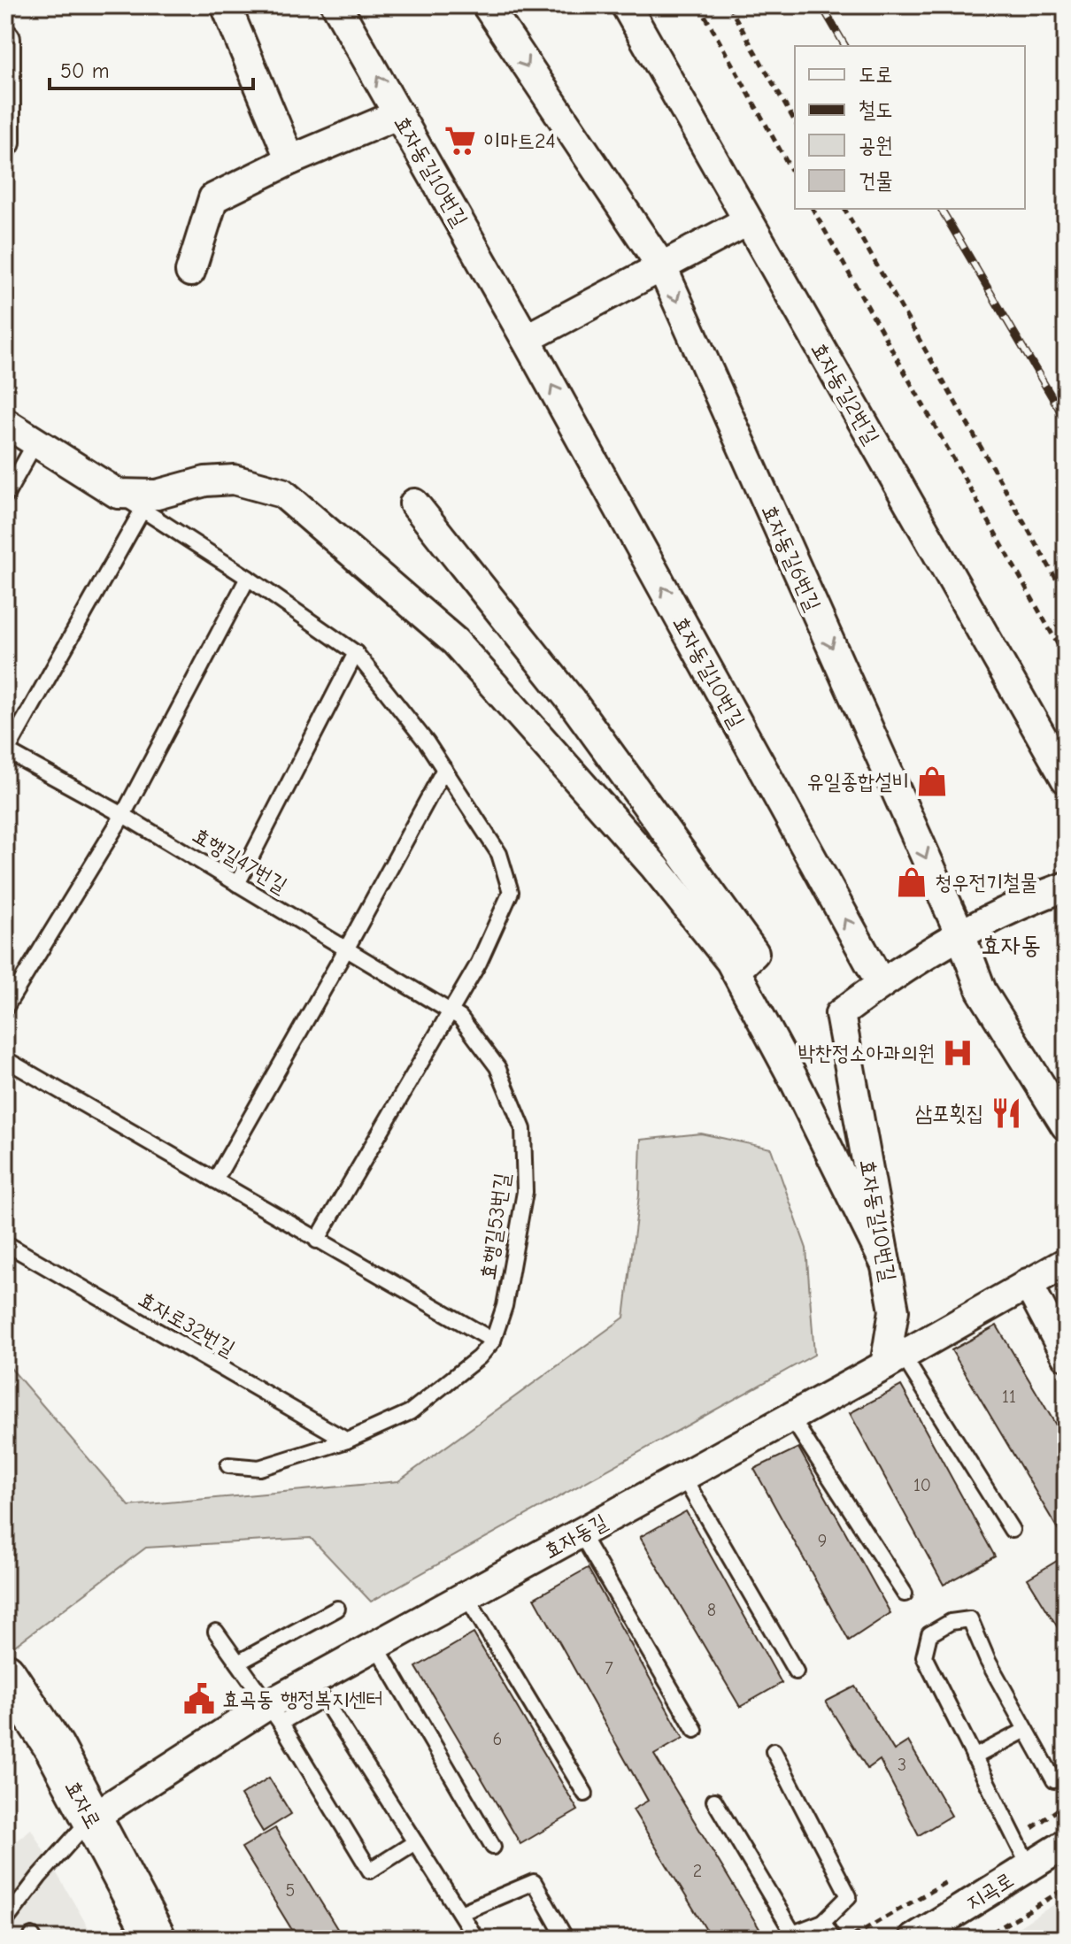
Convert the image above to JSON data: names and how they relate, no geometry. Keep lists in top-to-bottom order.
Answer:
{
  "streets": {
    "street": [
      "효자동길10번길",
      "효자동길2번길",
      "효자동길6번길",
      "효자동길",
      "효자로",
      "지곡로"
    ],
    "lane": ["효행길47번길", "효행길53번길", "효자로32번길"]
  },
  "crossings": [
    ["효자동길10번길", "효자동길"],
    ["효행길47번길", "효행길53번길"],
    ["효자동길", "효자로"]
  ],
  "districts": ["효자동"],
  "places": {
    "supermarket": ["이마트24"],
    "shop": ["유일종합설비", "청우전기철물"],
    "hospital": ["박찬정소아과의원"],
    "restaurant": ["삼포횟집"],
    "public building": ["효곡동 행정복지센터"]
  },
  "house_numbers": [
    "11",
    "10",
    "9",
    "8",
    "7",
    "6",
    "3",
    "2",
    "5"
  ],
  "legend": [
    "도로",
    "철도",
    "공원",
    "건물"
  ],
  "scale_bar": "50 m"
}
